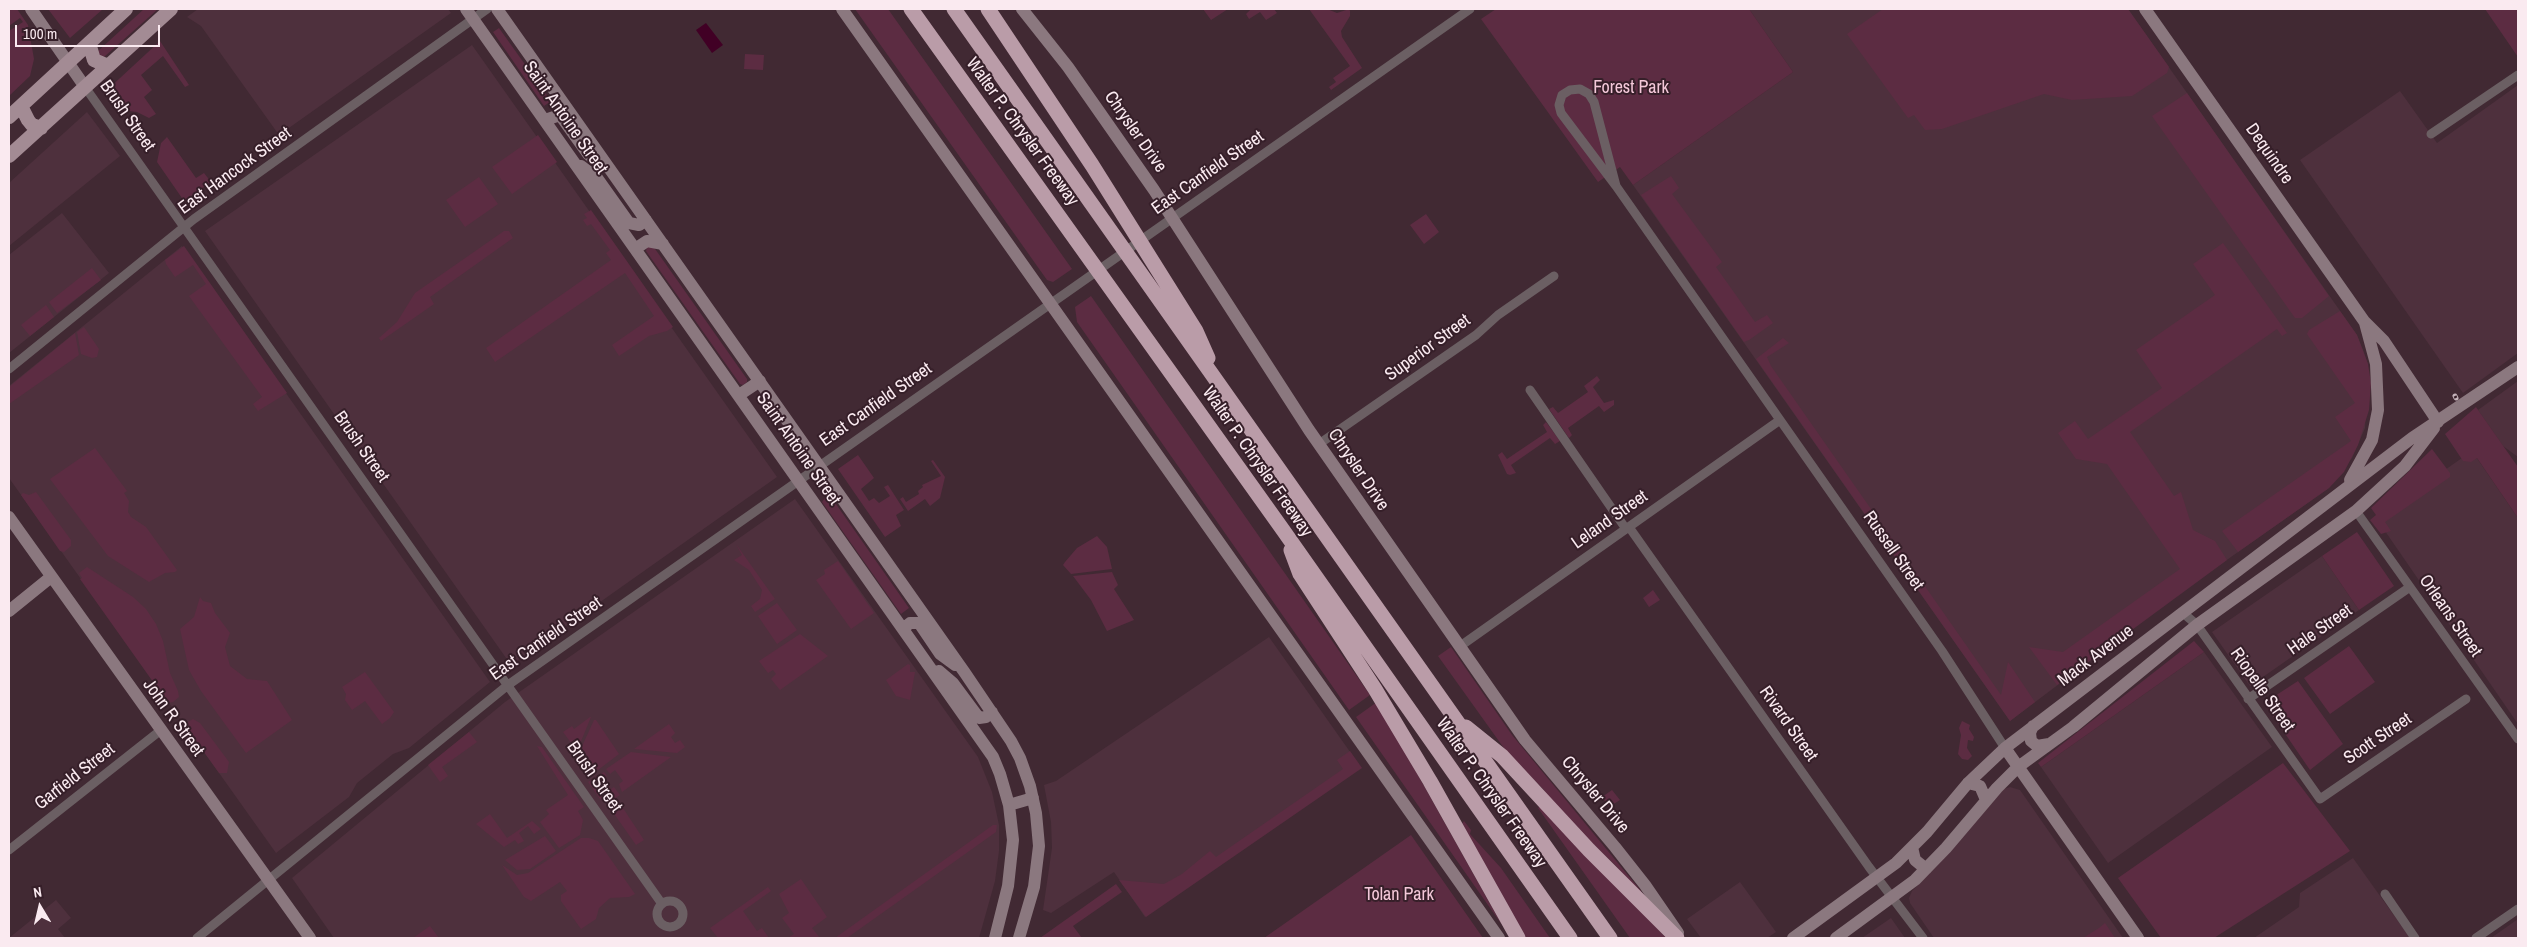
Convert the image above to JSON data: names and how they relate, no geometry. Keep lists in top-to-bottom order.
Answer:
{
  "streets": {
    "highway": ["Walter P. Chrysler Freeway"],
    "street": [
      "Brush Street",
      "Saint Antoine Street",
      "Chrysler Drive",
      "Dequindre",
      "East Hancock Street",
      "East Canfield Street",
      "Superior Street",
      "Leland Street",
      "Russell Street",
      "Orleans Street",
      "Hale Street",
      "Mack Avenue",
      "Riopelle Street",
      "John R Street",
      "Rivard Street",
      "Scott Street",
      "Garfield Street"
    ]
  },
  "crossings": [
    ["Brush Street", "East Hancock Street"],
    ["Brush Street", "East Canfield Street"],
    ["Saint Antoine Street", "East Hancock Street"],
    ["Saint Antoine Street", "East Canfield Street"],
    ["Chrysler Drive", "East Canfield Street"],
    ["Chrysler Drive", "Superior Street"],
    ["Chrysler Drive", "Leland Street"],
    ["East Canfield Street", "John R Street"],
    ["Leland Street", "Russell Street"],
    ["Leland Street", "Rivard Street"],
    ["Russell Street", "Mack Avenue"],
    ["Orleans Street", "Hale Street"],
    ["Orleans Street", "Mack Avenue"],
    ["Hale Street", "Riopelle Street"],
    ["Mack Avenue", "Riopelle Street"],
    ["Mack Avenue", "Rivard Street"],
    ["Riopelle Street", "Scott Street"],
    ["John R Street", "Garfield Street"]
  ],
  "parks": ["Forest Park", "Tolan Park"],
  "scale_bar": "100 m",
  "north": "top"
}
